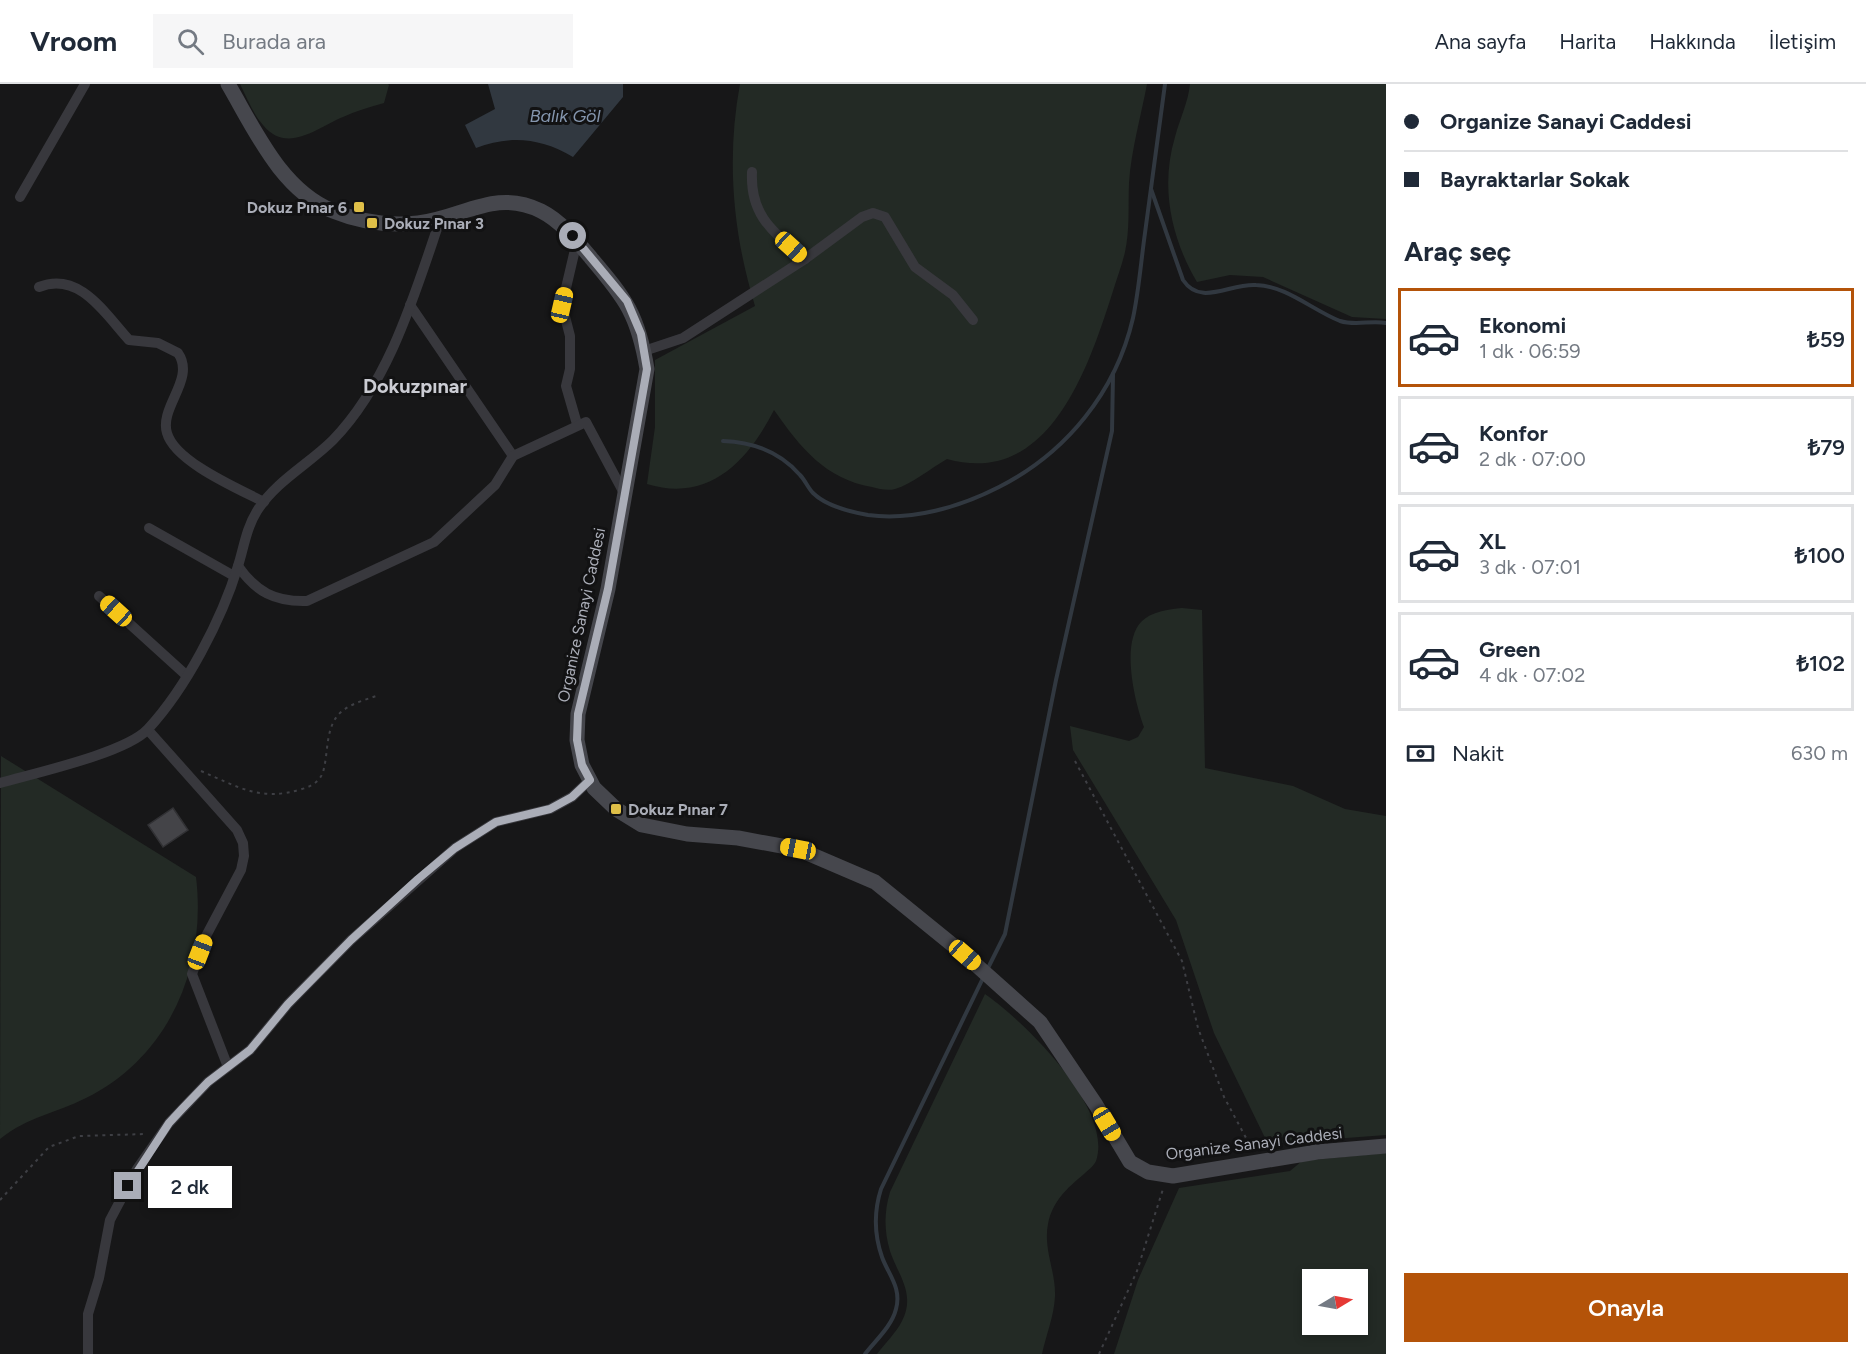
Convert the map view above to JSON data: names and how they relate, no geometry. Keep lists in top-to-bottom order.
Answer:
{
  "streets": {
    "street": ["Organize Sanayi Caddesi"]
  },
  "districts": ["Dokuzpınar"],
  "water": ["Balık Göl"],
  "places": {
    "transit": ["Dokuz Pınar 6", "Dokuz Pınar 3", "Dokuz Pınar 7"]
  },
  "north": "right",
  "page": {
    "header": "Vroom",
    "search": "Burada ara",
    "nav": [
      "Ana sayfa",
      "Harita",
      "Hakkında",
      "İletişim"
    ],
    "banner": ["Organize Sanayi Caddesi", "Bayraktarlar Sokak"],
    "heading": "Araç seç",
    "list": [
      {
        "name": "Ekonomi",
        "note": "1 dk · 06:59",
        "value": "₺59"
      },
      {
        "name": "Konfor",
        "note": "2 dk · 07:00",
        "value": "₺79"
      },
      {
        "name": "XL",
        "note": "3 dk · 07:01",
        "value": "₺100"
      },
      {
        "name": "Green",
        "note": "4 dk · 07:02",
        "value": "₺102"
      }
    ],
    "pay": ["Nakit", "630 m"],
    "bubble": "2 dk",
    "buttons": "Onayla"
  }
}
